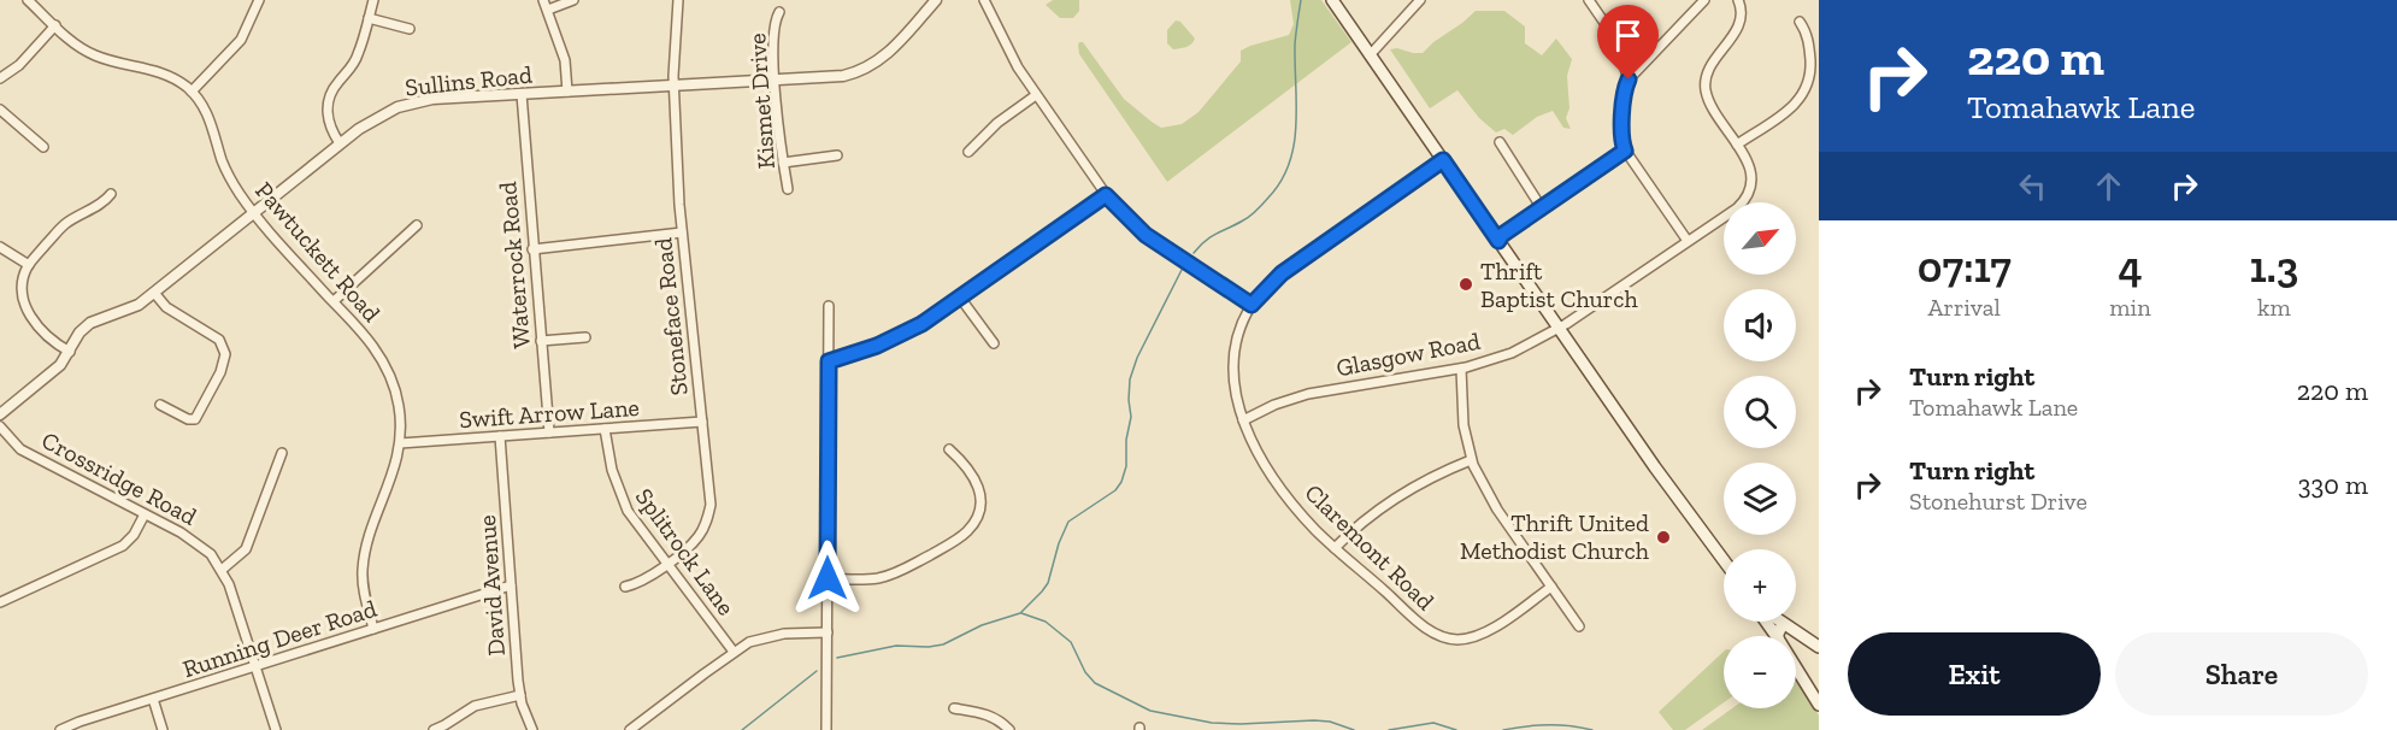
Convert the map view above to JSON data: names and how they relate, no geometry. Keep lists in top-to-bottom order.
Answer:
{
  "streets": {
    "street": [
      "Sullins Road",
      "Kismet Drive",
      "Pawtuckett Road",
      "Waterrock Road",
      "Stoneface Road",
      "Glasgow Road",
      "Swift Arrow Lane",
      "Crossridge Road",
      "Claremont Road",
      "Splitrock Lane",
      "David Avenue",
      "Running Deer Road"
    ]
  },
  "crossings": [
    ["Sullins Road", "Kismet Drive"],
    ["Sullins Road", "Pawtuckett Road"],
    ["Sullins Road", "Waterrock Road"],
    ["Sullins Road", "Stoneface Road"],
    ["Pawtuckett Road", "Swift Arrow Lane"],
    ["Pawtuckett Road", "Running Deer Road"],
    ["Waterrock Road", "Swift Arrow Lane"],
    ["Stoneface Road", "Swift Arrow Lane"],
    ["Stoneface Road", "Splitrock Lane"],
    ["Glasgow Road", "Claremont Road"],
    ["Swift Arrow Lane", "Splitrock Lane"],
    ["Swift Arrow Lane", "David Avenue"],
    ["Crossridge Road", "Running Deer Road"],
    ["David Avenue", "Running Deer Road"]
  ],
  "places": ["Thrift Baptist Church", "Thrift United Methodist Church"],
  "north": "top right",
  "page": {
    "turn": ["220 m", "Tomahawk Lane"],
    "map_buttons": ["+", "−"],
    "eta": [
      "07:17",
      "Arrival",
      "4",
      "min",
      "1.3",
      "km"
    ],
    "list": [
      {
        "name": "Turn right",
        "note": "Tomahawk Lane",
        "value": "220 m"
      },
      {
        "name": "Turn right",
        "note": "Stonehurst Drive",
        "value": "330 m"
      }
    ],
    "buttons": ["Exit", "Share"]
  }
}
